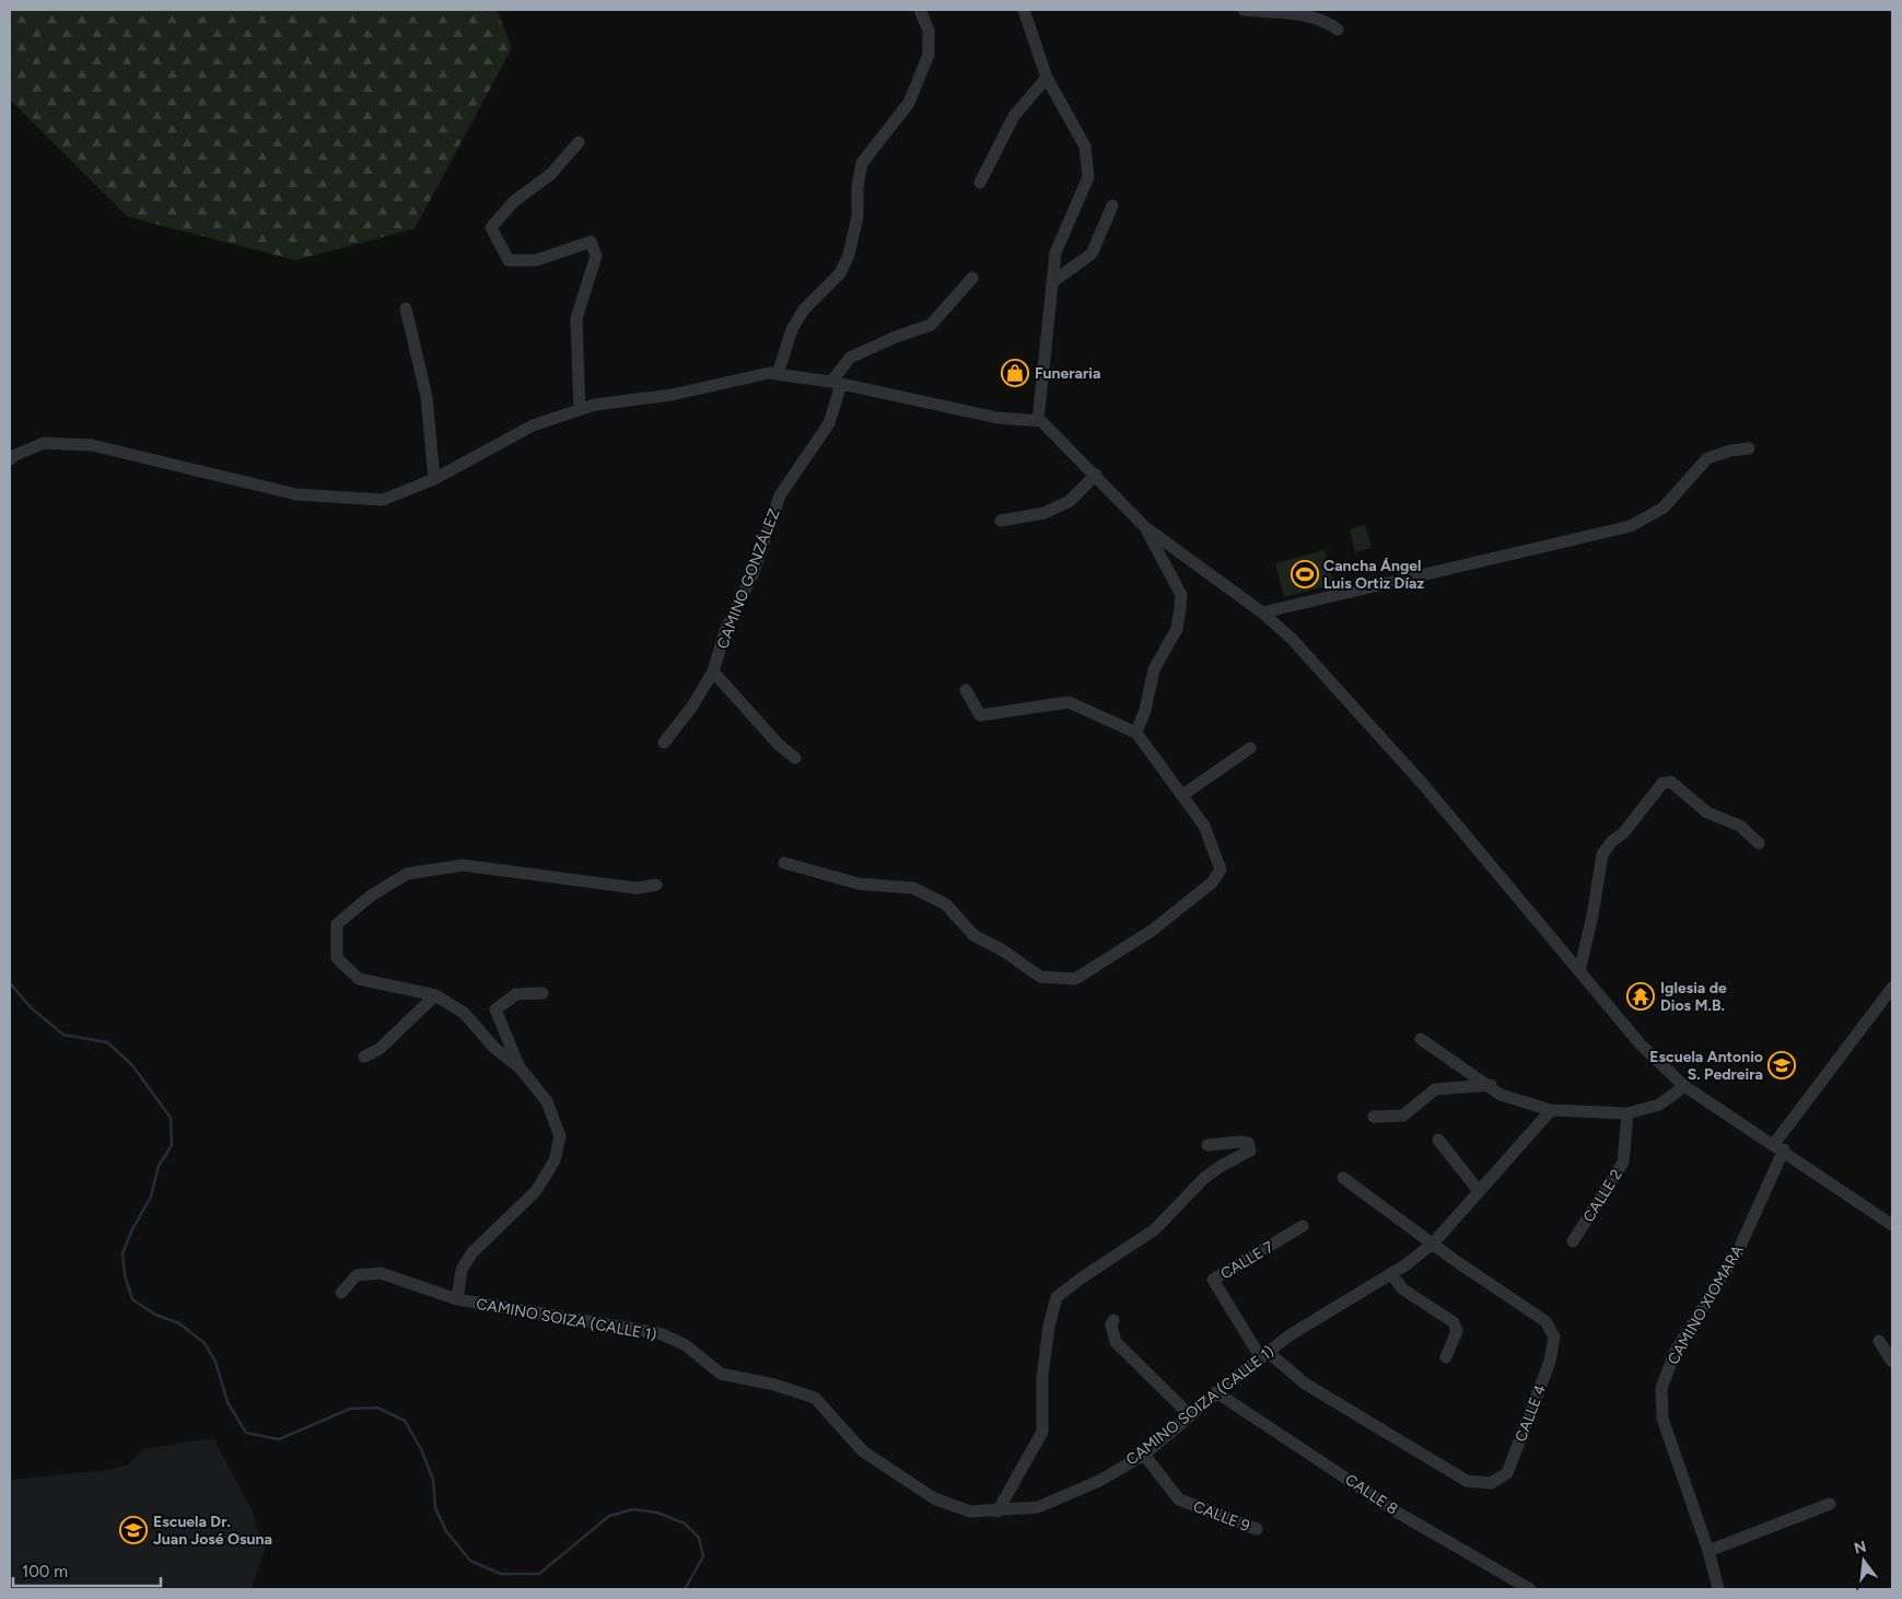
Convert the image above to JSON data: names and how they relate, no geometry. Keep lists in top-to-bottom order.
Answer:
{
  "streets": {
    "street": [
      "CAMINO GONZÁLEZ",
      "CALLE 2",
      "CALLE 7",
      "CAMINO XIOMARA",
      "CAMINO SOIZA (CALLE 1)",
      "CALLE 4",
      "CALLE 8",
      "CALLE 9"
    ]
  },
  "crossings": [
    ["CALLE 7", "CAMINO SOIZA (CALLE 1)"],
    ["CALLE 7", "CALLE 4"],
    ["CAMINO SOIZA (CALLE 1)", "CALLE 4"],
    ["CAMINO SOIZA (CALLE 1)", "CALLE 8"],
    ["CAMINO SOIZA (CALLE 1)", "CALLE 9"]
  ],
  "places": {
    "shop": ["Funeraria"],
    "sports": ["Cancha Ángel Luis Ortiz Díaz"],
    "temple": ["Iglesia de Dios M.B."],
    "school or university": ["Escuela Antonio S. Pedreira", "Escuela Dr. Juan José Osuna"]
  },
  "scale_bar": "100 m",
  "north": "top"
}
